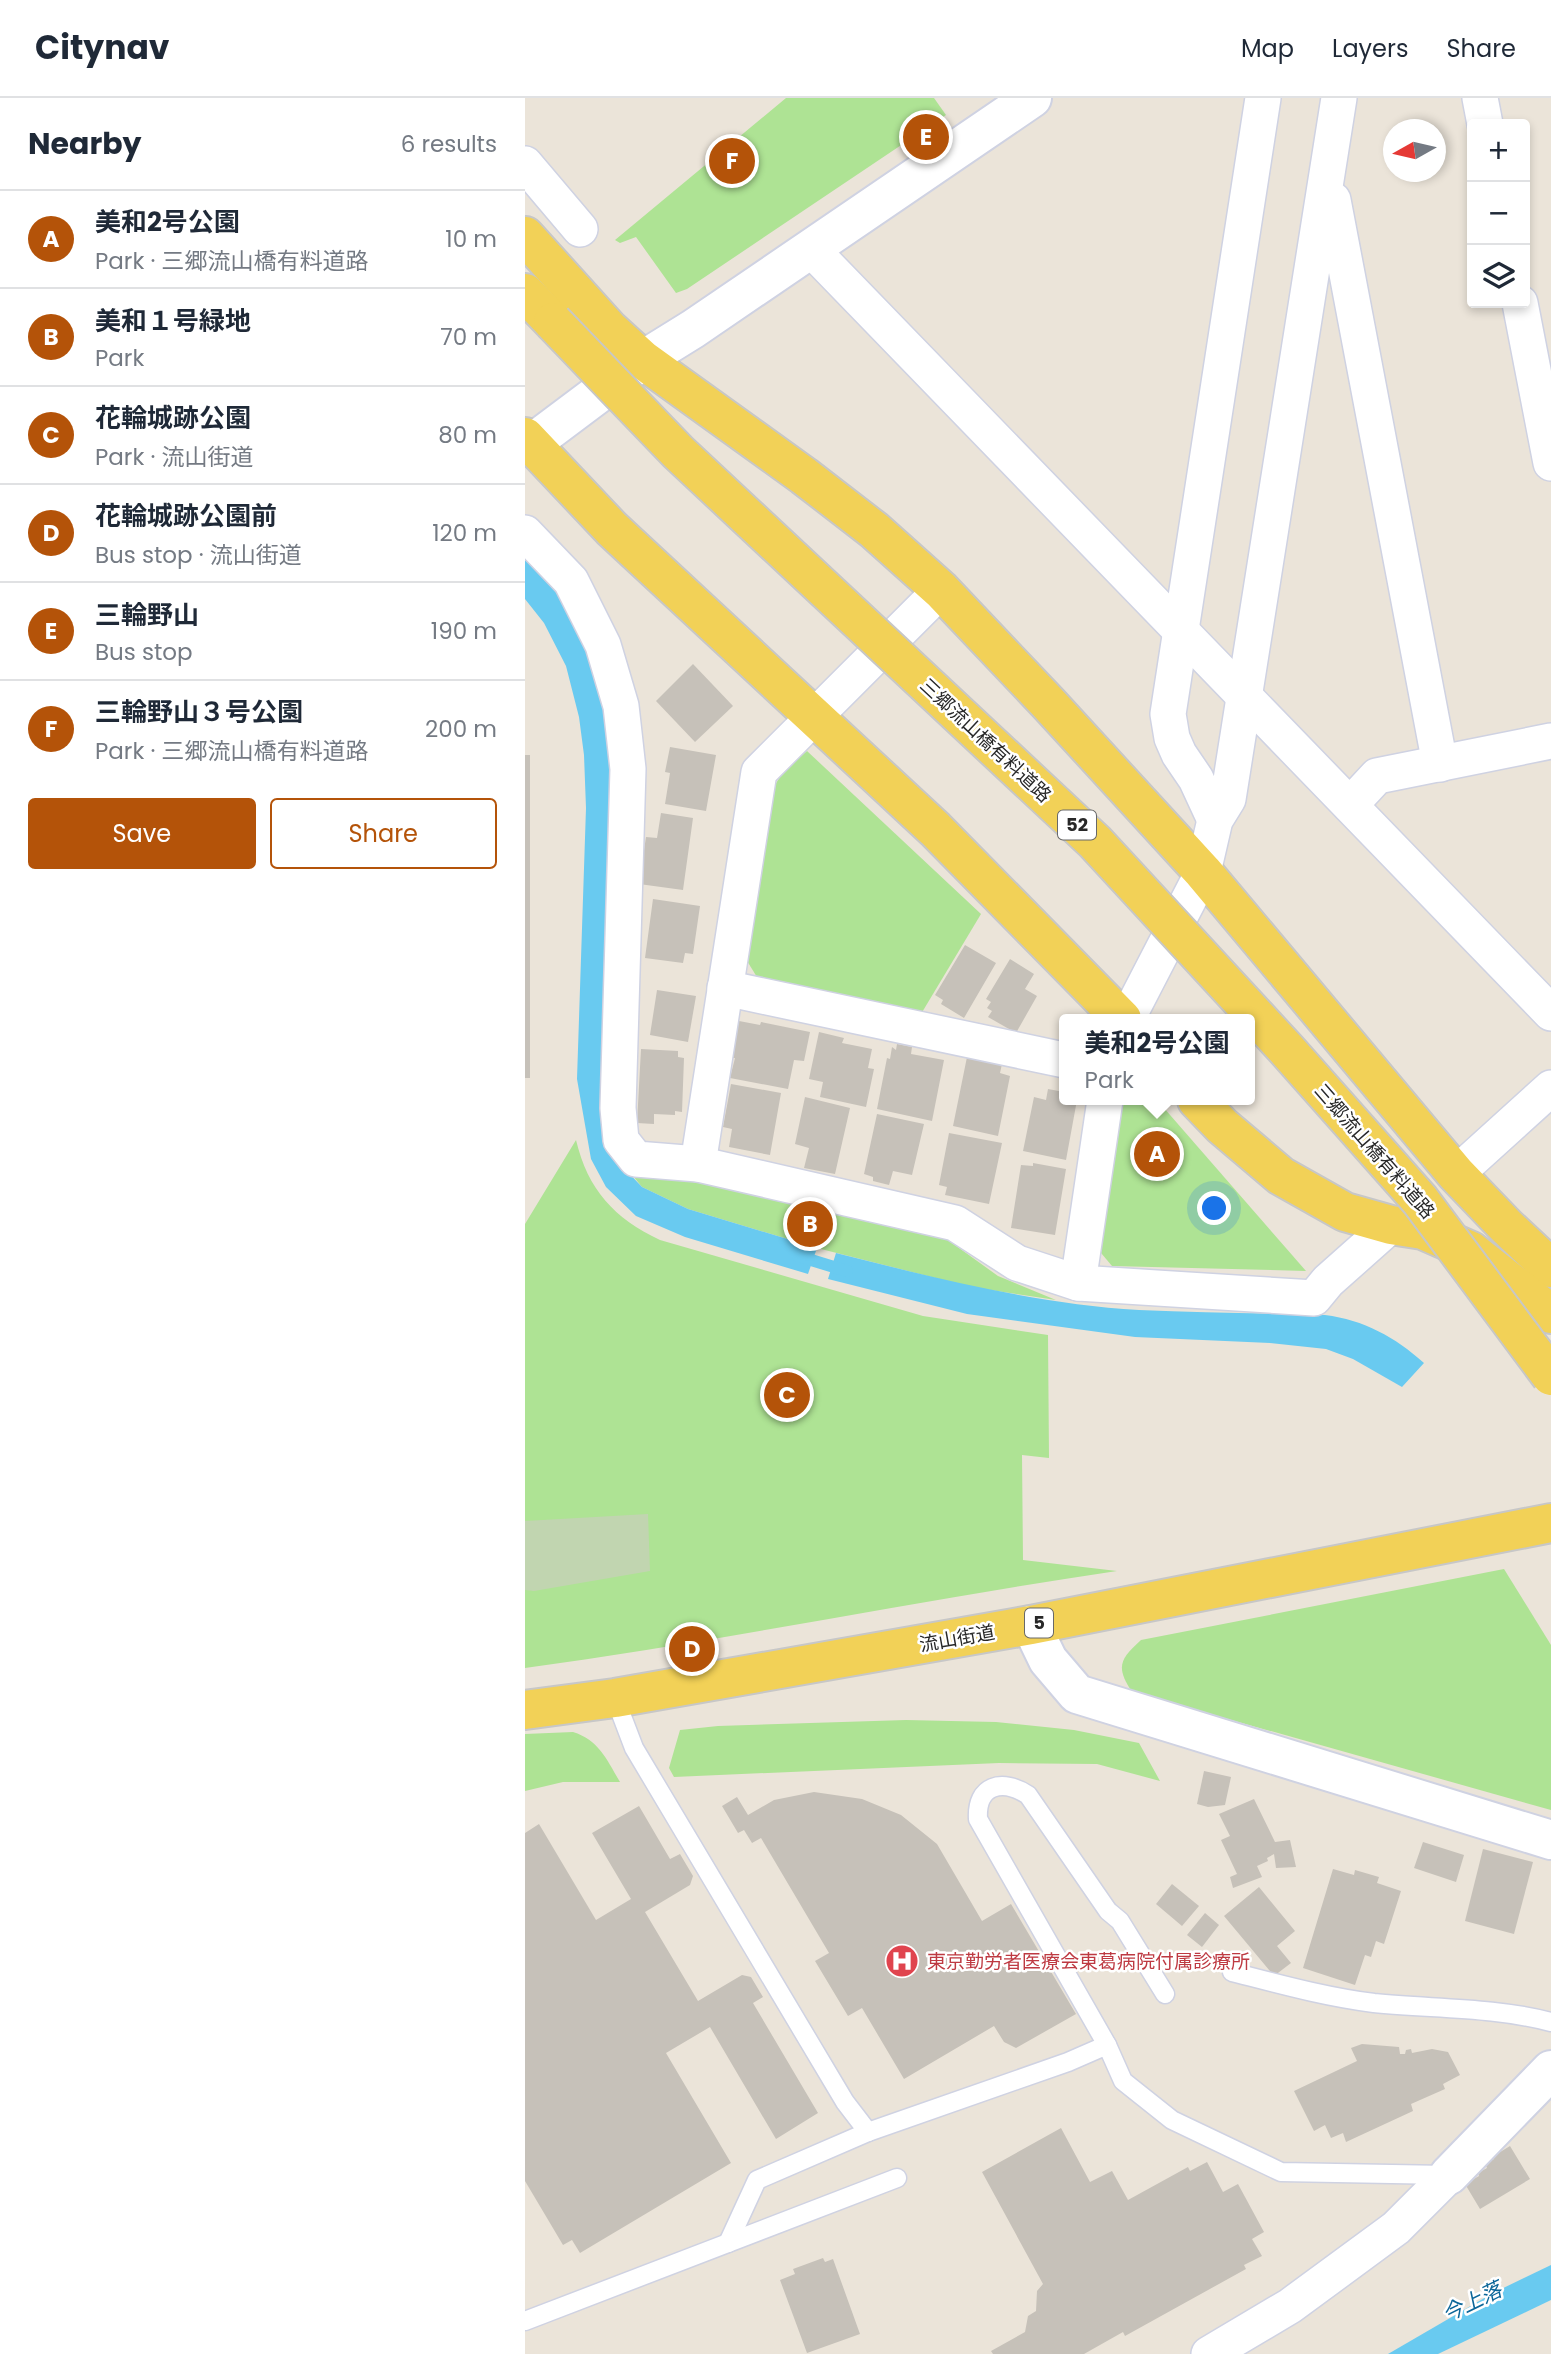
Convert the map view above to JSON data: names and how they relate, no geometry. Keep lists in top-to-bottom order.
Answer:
{
  "streets": {
    "main road": [
      "三郷流山橋有料道路",
      "52",
      "5",
      "流山街道"
    ]
  },
  "water": ["今上落"],
  "places": {
    "hospital": ["東京勤労者医療会東葛病院付属診療所"]
  },
  "north": "left",
  "page": {
    "header": "Citynav",
    "nav": ["Map", "Layers", "Share"],
    "heading": ["Nearby", "6 results"],
    "pins": [
      "E",
      "F",
      "A",
      "B",
      "C",
      "D"
    ],
    "map_buttons": ["+", "−"],
    "list": [
      {
        "mark": "A",
        "name": "美和2号公園",
        "note": "Park · 三郷流山橋有料道路",
        "value": "10 m"
      },
      {
        "mark": "B",
        "name": "美和１号緑地",
        "note": "Park",
        "value": "70 m"
      },
      {
        "mark": "C",
        "name": "花輪城跡公園",
        "note": "Park · 流山街道",
        "value": "80 m"
      },
      {
        "mark": "D",
        "name": "花輪城跡公園前",
        "note": "Bus stop · 流山街道",
        "value": "120 m"
      },
      {
        "mark": "E",
        "name": "三輪野山",
        "note": "Bus stop",
        "value": "190 m"
      },
      {
        "mark": "F",
        "name": "三輪野山３号公園",
        "note": "Park · 三郷流山橋有料道路",
        "value": "200 m"
      }
    ],
    "buttons": ["Save", "Share"],
    "popup": ["美和2号公園", "Park"]
  }
}
